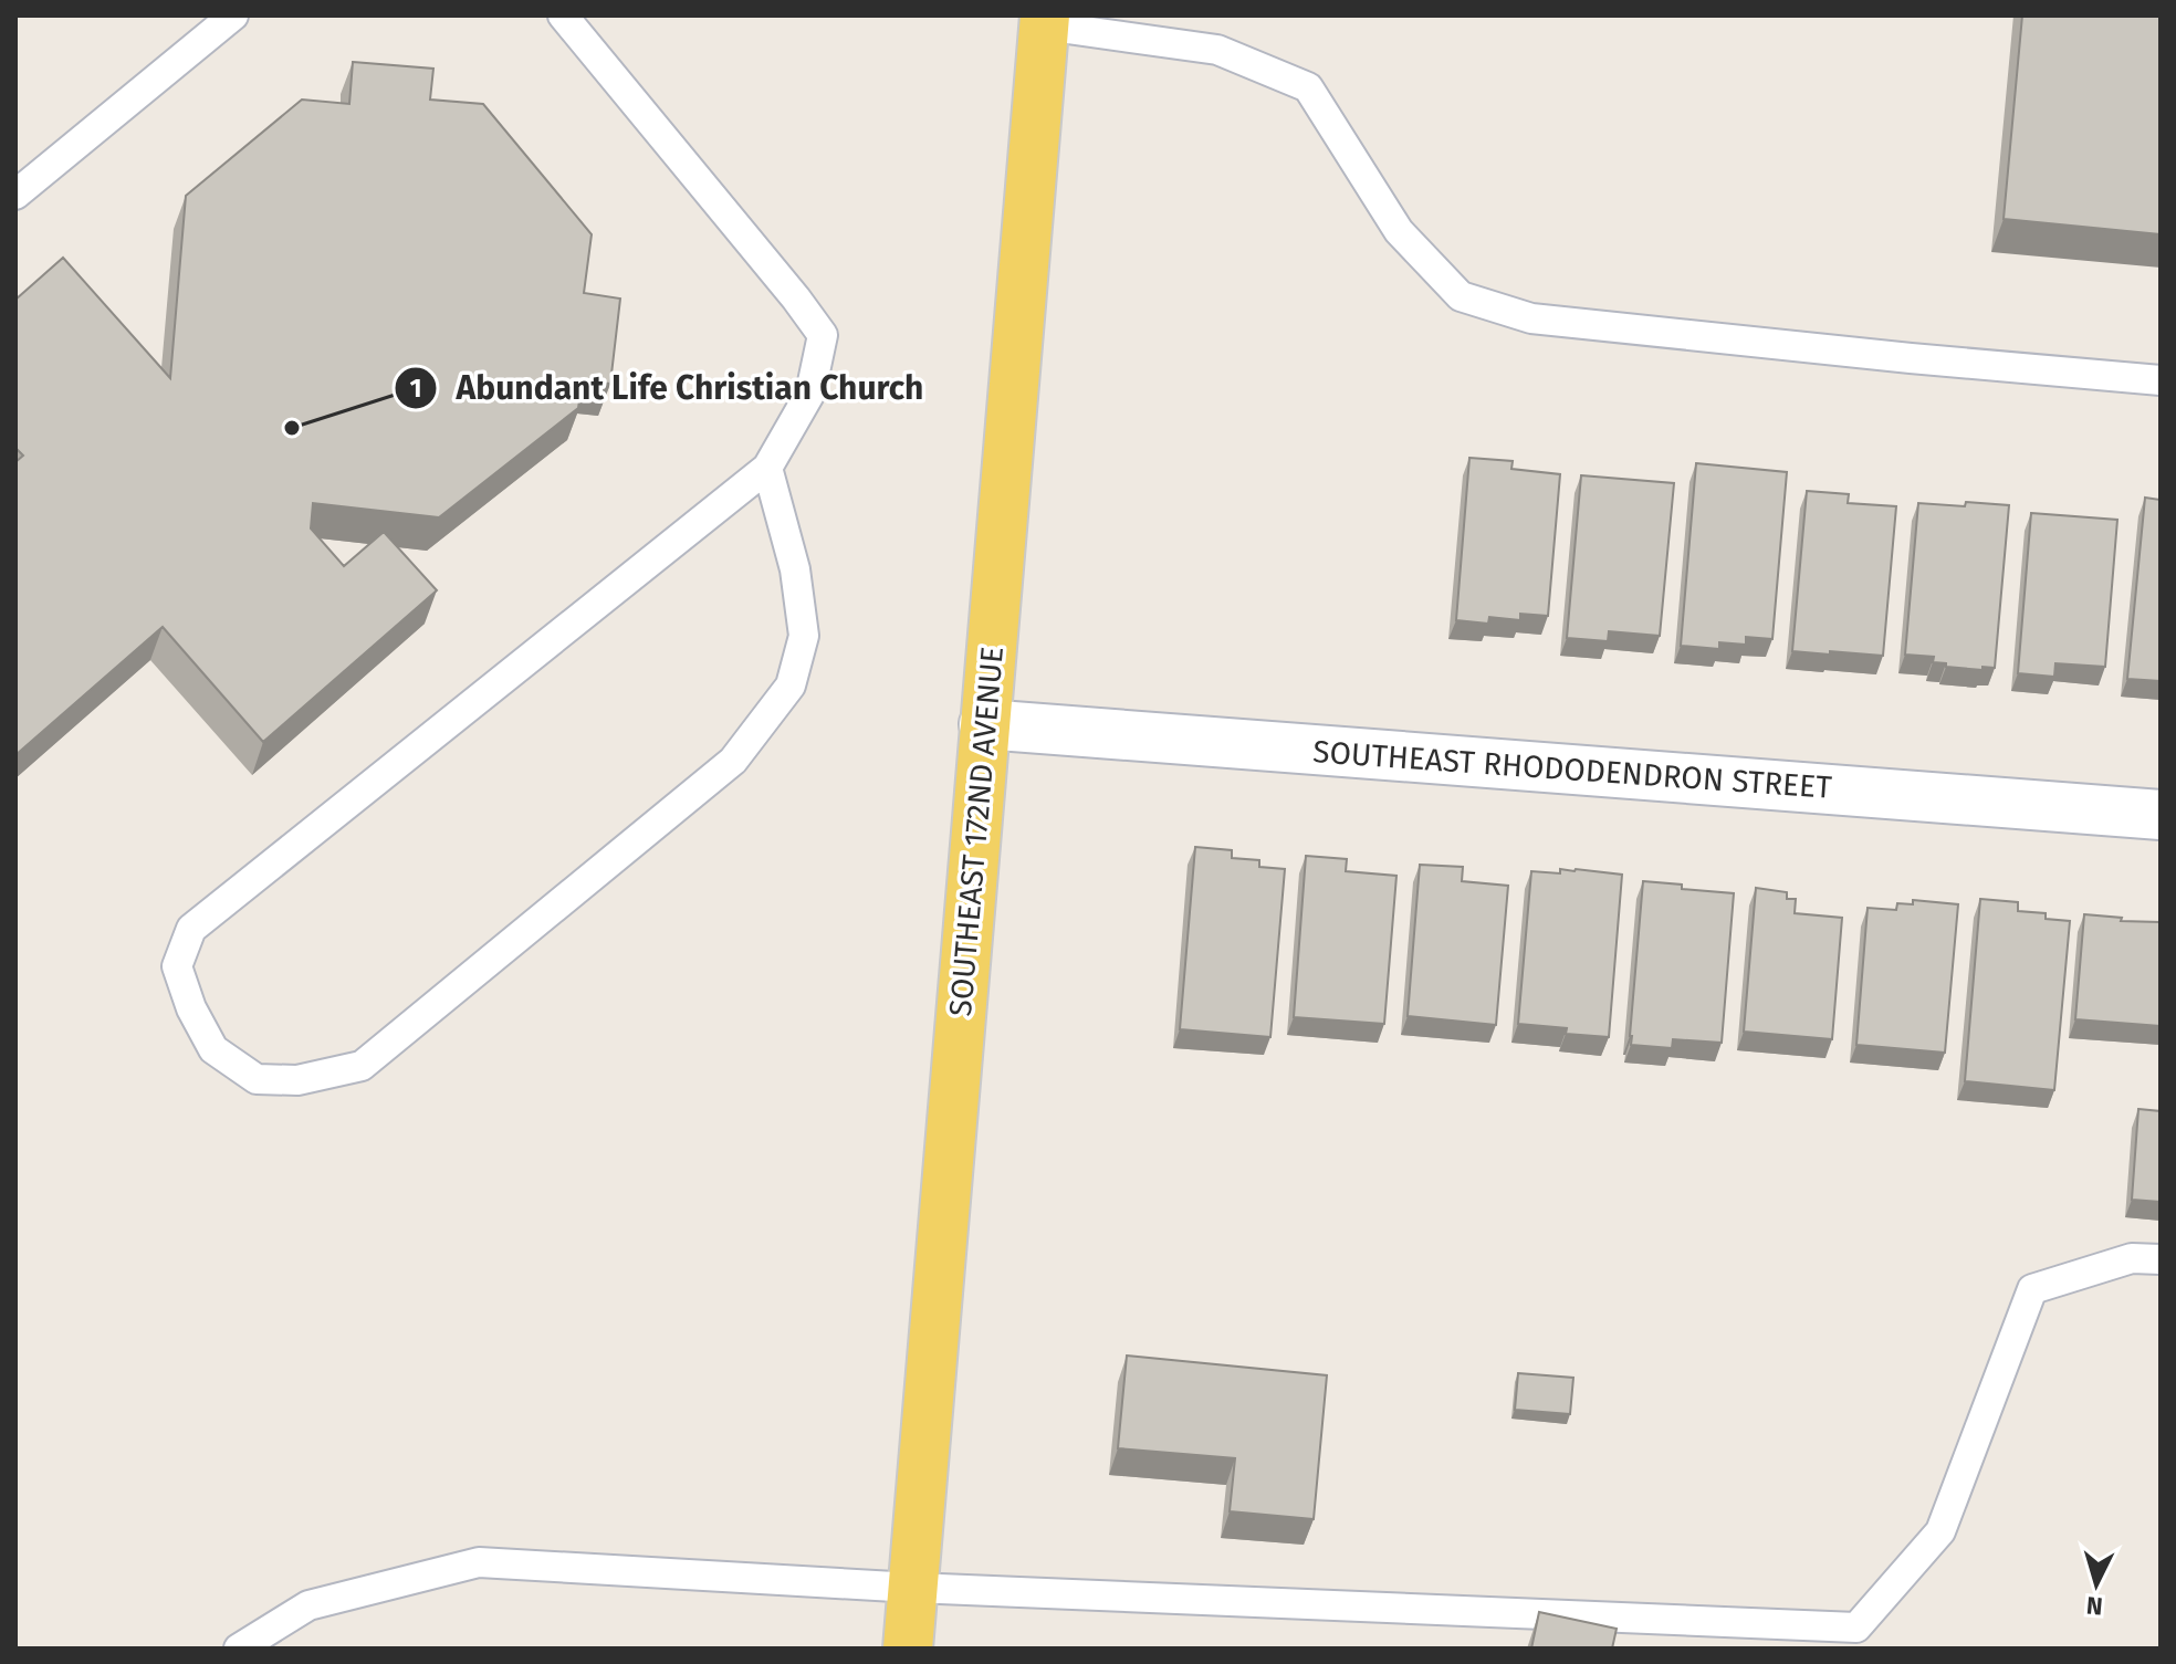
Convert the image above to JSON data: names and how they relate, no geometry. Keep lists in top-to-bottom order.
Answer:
{
  "streets": {
    "main road": ["SOUTHEAST 172ND AVENUE"],
    "street": ["SOUTHEAST RHODODENDRON STREET"]
  },
  "crossings": [
    ["SOUTHEAST RHODODENDRON STREET", "SOUTHEAST 172ND AVENUE"]
  ],
  "places": ["Abundant Life Christian Church"],
  "north": "bottom"
}
